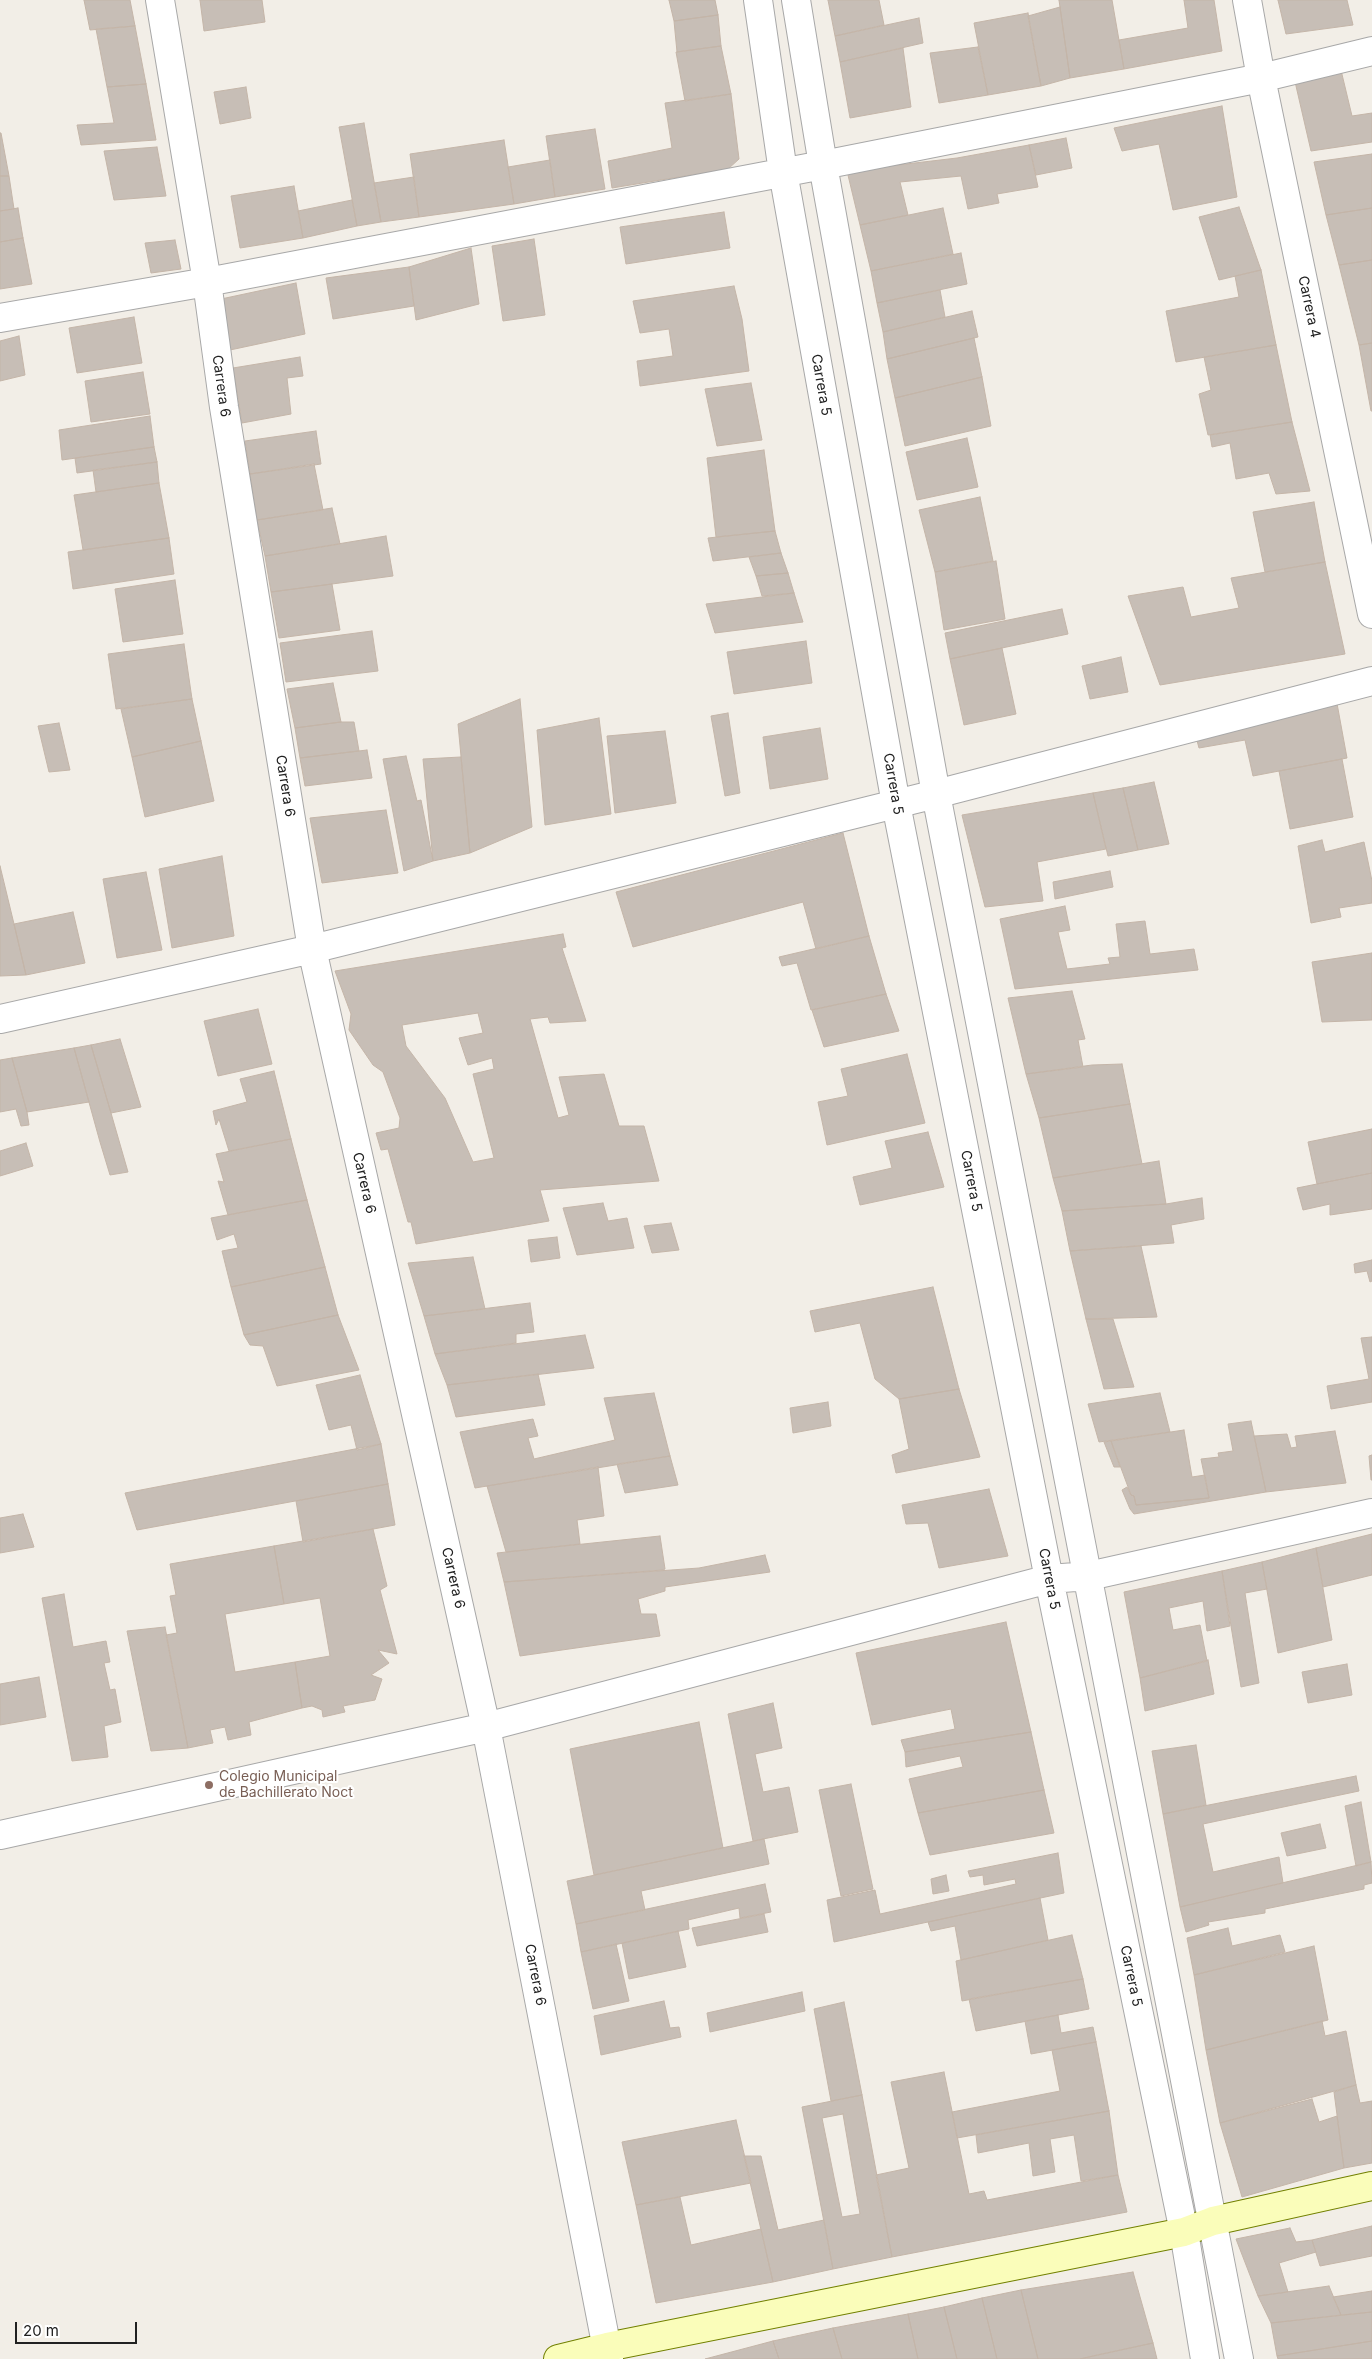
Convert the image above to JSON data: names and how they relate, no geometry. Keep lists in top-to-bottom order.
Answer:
{
  "streets": {
    "street": ["Carrera 4", "Carrera 5", "Carrera 6"]
  },
  "places": ["Colegio Municipal de Bachillerato Noct"],
  "scale_bar": "20 m"
}
